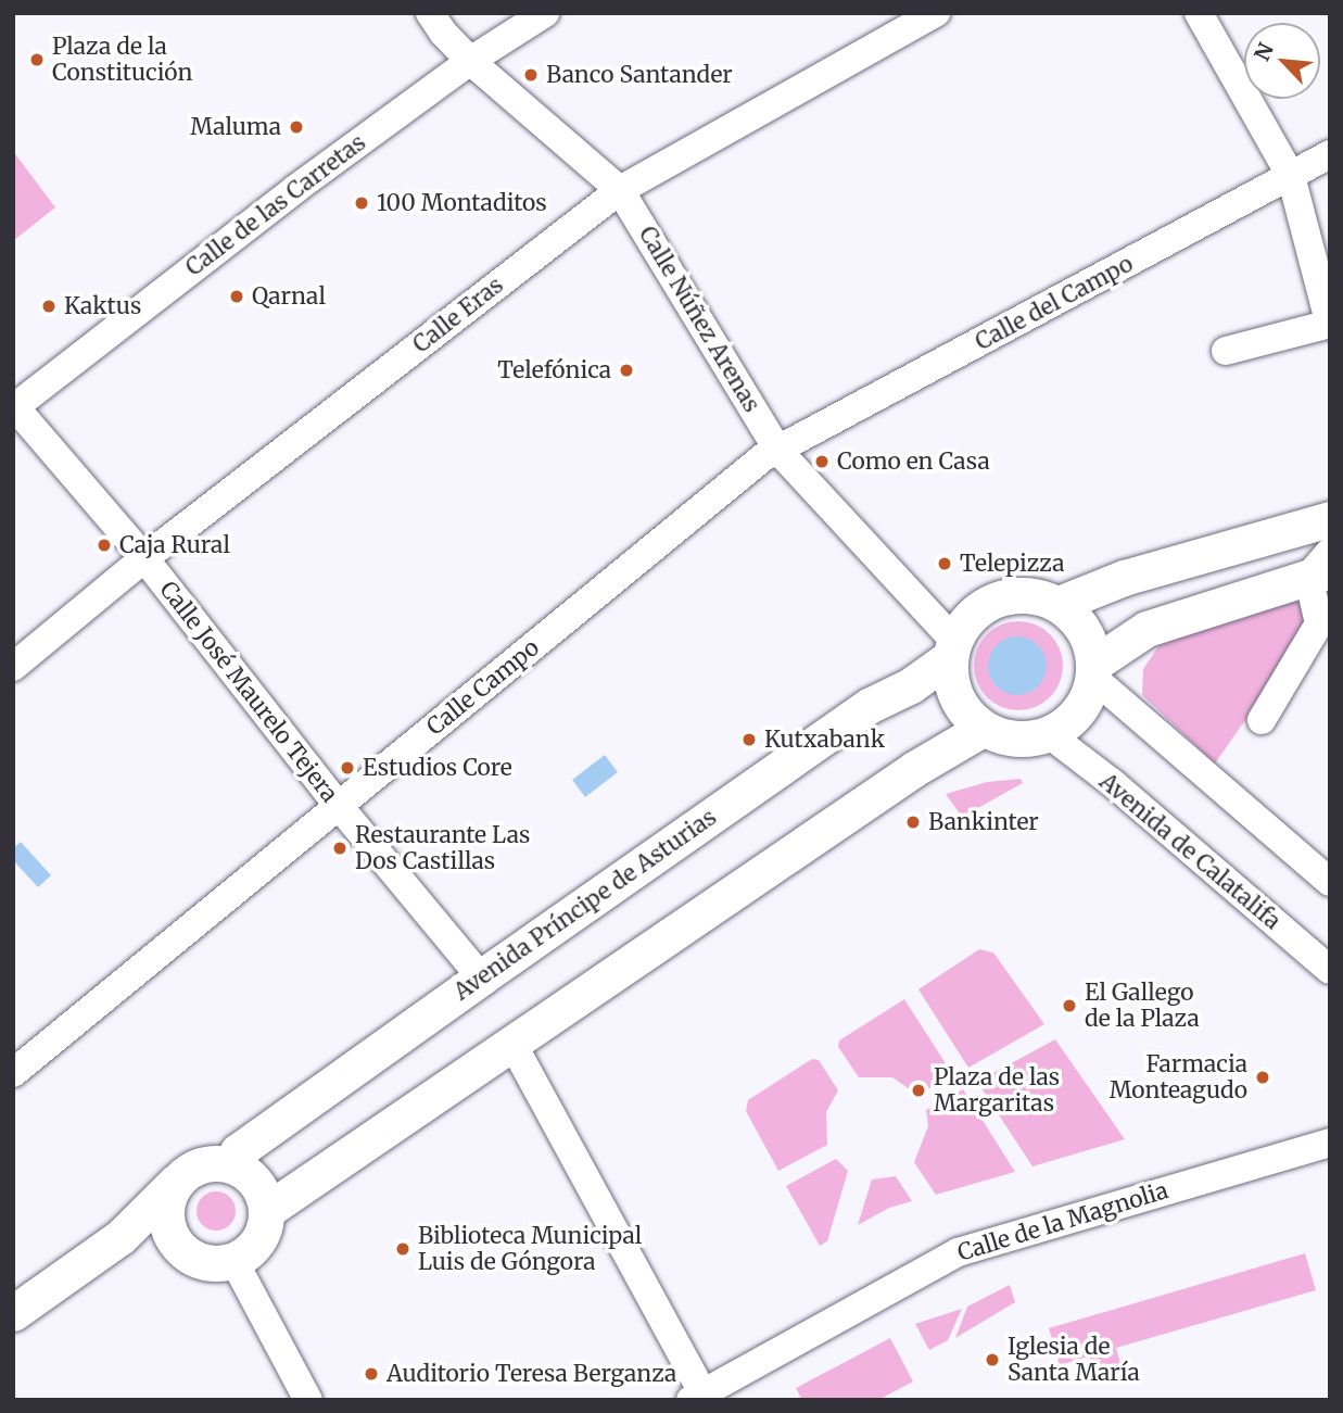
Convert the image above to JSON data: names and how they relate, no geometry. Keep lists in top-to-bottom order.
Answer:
{
  "streets": {
    "street": [
      "Calle de las Carretas",
      "Calle del Campo",
      "Calle Eras",
      "Calle Núñez Arenas",
      "Calle Campo",
      "Calle José Maurelo Tejera",
      "Avenida de Calatalifa",
      "Avenida Príncipe de Asturias",
      "Calle de la Magnolia"
    ]
  },
  "crossings": [
    ["Calle de las Carretas", "Calle Núñez Arenas"],
    ["Calle de las Carretas", "Calle José Maurelo Tejera"],
    ["Calle del Campo", "Calle Núñez Arenas"],
    ["Calle del Campo", "Calle Campo"],
    ["Calle Eras", "Calle Núñez Arenas"],
    ["Calle Eras", "Calle José Maurelo Tejera"],
    ["Calle Núñez Arenas", "Calle Campo"],
    ["Calle Núñez Arenas", "Avenida de Calatalifa"],
    ["Calle Núñez Arenas", "Avenida Príncipe de Asturias"],
    ["Calle Campo", "Calle José Maurelo Tejera"],
    ["Calle José Maurelo Tejera", "Avenida Príncipe de Asturias"],
    ["Avenida de Calatalifa", "Avenida Príncipe de Asturias"]
  ],
  "places": [
    "Plaza de la Constitución",
    "Banco Santander",
    "Maluma",
    "100 Montaditos",
    "Qarnal",
    "Kaktus",
    "Telefónica",
    "Como en Casa",
    "Caja Rural",
    "Telepizza",
    "Kutxabank",
    "Estudios Core",
    "Bankinter",
    "Restaurante Las Dos Castillas",
    "El Gallego de la Plaza",
    "Farmacia Monteagudo",
    "Plaza de las Margaritas",
    "Biblioteca Municipal Luis de Góngora",
    "Iglesia de Santa María",
    "Auditorio Teresa Berganza"
  ],
  "north": "top left"
}
